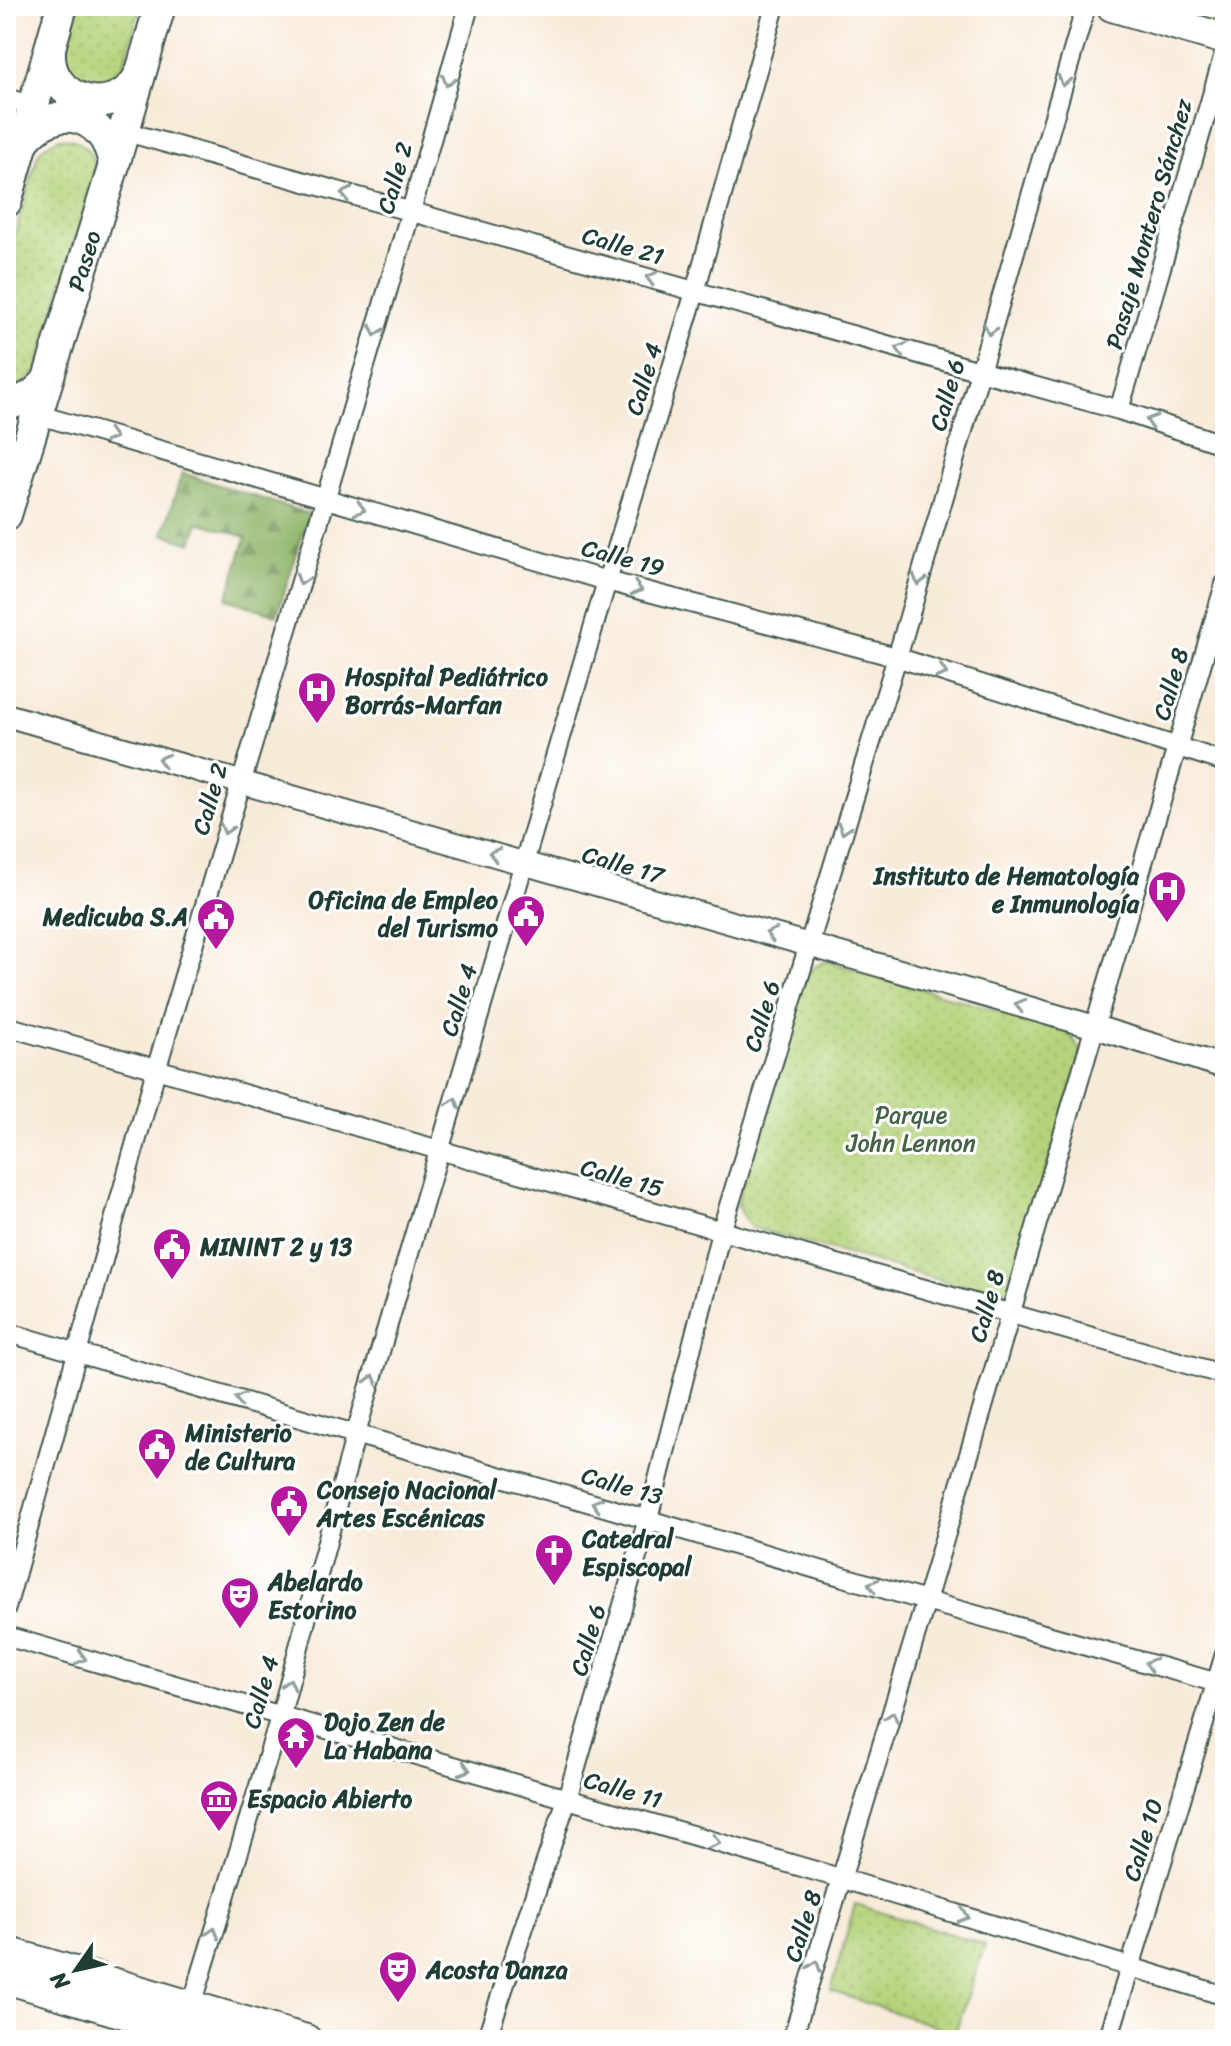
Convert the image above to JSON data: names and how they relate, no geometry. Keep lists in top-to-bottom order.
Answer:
{
  "streets": {
    "main road": ["Paseo"],
    "street": [
      "Calle 2",
      "Pasaje Montero Sánchez",
      "Calle 21",
      "Calle 4",
      "Calle 6",
      "Calle 19",
      "Calle 8",
      "Calle 17",
      "Calle 15",
      "Calle 13",
      "Calle 11",
      "Calle 10"
    ]
  },
  "crossings": [
    ["Calle 2", "Calle 21"],
    ["Calle 2", "Calle 19"],
    ["Calle 2", "Calle 17"],
    ["Calle 2", "Calle 15"],
    ["Calle 2", "Calle 13"],
    ["Pasaje Montero Sánchez", "Calle 21"],
    ["Calle 21", "Paseo"],
    ["Calle 21", "Calle 4"],
    ["Calle 21", "Calle 6"],
    ["Paseo", "Calle 19"],
    ["Calle 4", "Calle 19"],
    ["Calle 4", "Calle 17"],
    ["Calle 4", "Calle 15"],
    ["Calle 4", "Calle 13"],
    ["Calle 4", "Calle 11"],
    ["Calle 6", "Calle 19"],
    ["Calle 6", "Calle 17"],
    ["Calle 6", "Calle 15"],
    ["Calle 6", "Calle 13"],
    ["Calle 6", "Calle 11"],
    ["Calle 19", "Calle 8"],
    ["Calle 8", "Calle 17"],
    ["Calle 8", "Calle 15"],
    ["Calle 8", "Calle 13"],
    ["Calle 8", "Calle 11"],
    ["Calle 13", "Calle 10"],
    ["Calle 11", "Calle 10"]
  ],
  "one_way": [
    "Calle 2",
    "Calle 21",
    "Calle 4",
    "Calle 6",
    "Calle 19",
    "Calle 17",
    "Calle 13",
    "Calle 11"
  ],
  "parks": ["Parque John Lennon"],
  "places": {
    "hospital": ["Hospital Pediátrico Borrás-Marfan", "Instituto de Hematología e Inmunología"],
    "public building": [
      "Oficina de Empleo del Turismo",
      "Medicuba S.A",
      "MININT 2 y 13",
      "Ministerio de Cultura",
      "Consejo Nacional Artes Escénicas"
    ],
    "church": ["Catedral Espiscopal"],
    "theatre": ["Abelardo Estorino", "Acosta Danza"],
    "temple": ["Dojo Zen de La Habana"],
    "museum": ["Espacio Abierto"]
  },
  "north": "bottom left"
}
